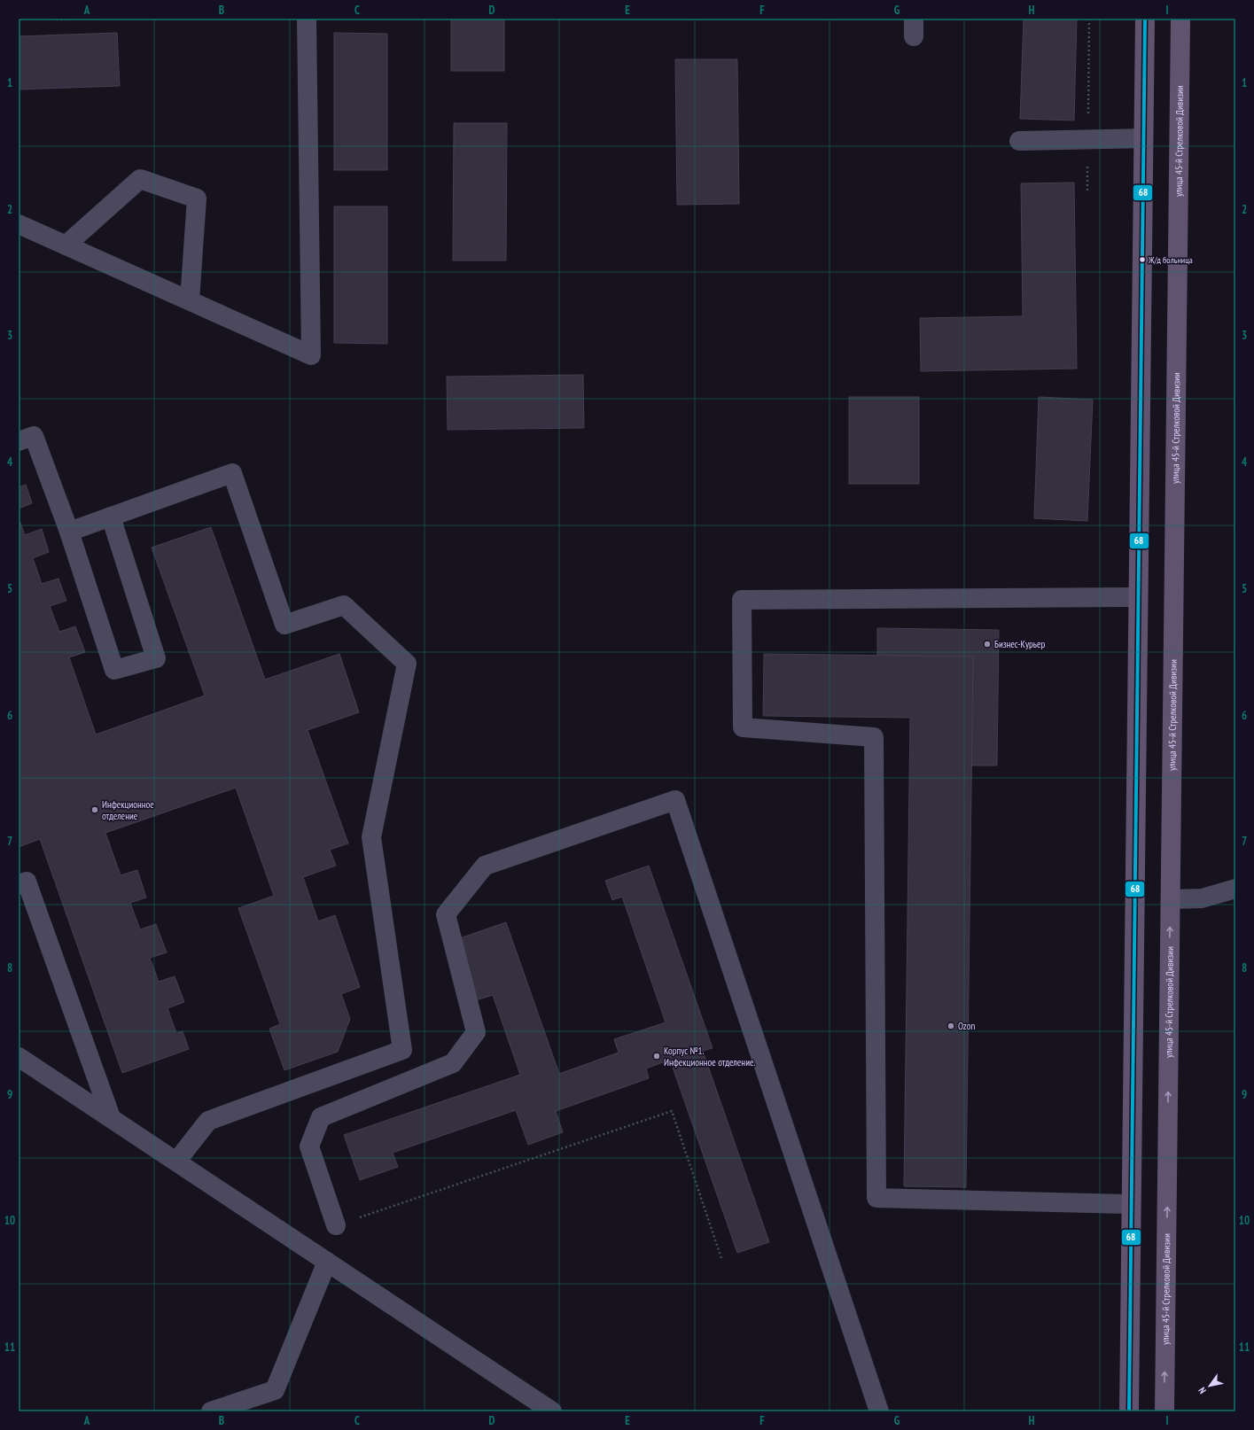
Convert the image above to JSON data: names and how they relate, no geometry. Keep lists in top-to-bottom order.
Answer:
{
  "streets": {
    "main road": ["улица 45-й Стрелковой Дивизии"]
  },
  "places": [
    "Ж/д больница",
    "Бизнес-Курьер",
    "Инфекционное отделение",
    "Ozon",
    "Корпус №1. Инфекционное отделение."
  ],
  "lines": ["transit line 68"],
  "north": "bottom left",
  "grid": {
    "columns": [
      "A",
      "B",
      "C",
      "D",
      "E",
      "F",
      "G",
      "H",
      "I"
    ],
    "rows": [
      "1",
      "2",
      "3",
      "4",
      "5",
      "6",
      "7",
      "8",
      "9",
      "10",
      "11"
    ]
  }
}
